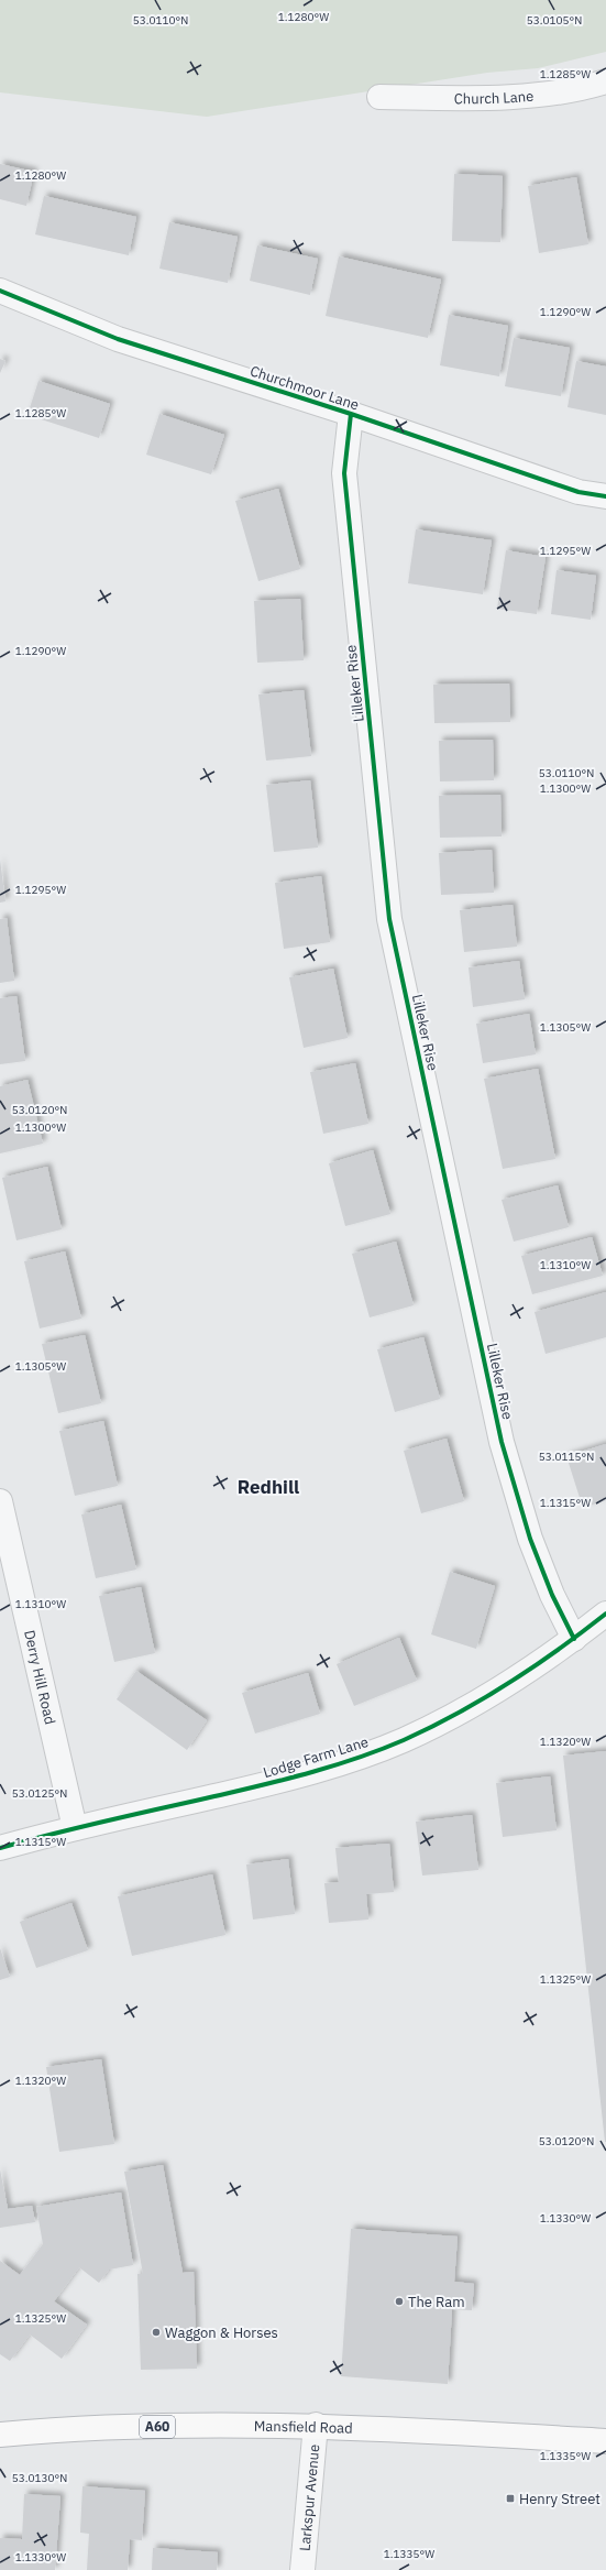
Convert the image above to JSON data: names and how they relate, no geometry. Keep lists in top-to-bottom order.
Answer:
{
  "streets": {
    "highway": ["Mansfield Road", "A60"],
    "street": [
      "Church Lane",
      "Churchmoor Lane",
      "Lilleker Rise",
      "Derry Hill Road",
      "Lodge Farm Lane",
      "Larkspur Avenue"
    ]
  },
  "crossings": [
    ["Churchmoor Lane", "Lilleker Rise"],
    ["Lilleker Rise", "Lodge Farm Lane"],
    ["Derry Hill Road", "Lodge Farm Lane"],
    ["Mansfield Road", "Larkspur Avenue"]
  ],
  "districts": ["Redhill"],
  "places": {
    "other": ["The Ram", "Waggon & Horses"],
    "transit": ["Henry Street"]
  },
  "coordinates": [
    "1.1280°W",
    "53.0110°N",
    "53.0105°N",
    "1.1285°W",
    "1.1290°W",
    "1.1295°W",
    "1.1300°W",
    "1.1305°W",
    "53.0120°N",
    "1.1310°W",
    "53.0115°N",
    "1.1315°W",
    "1.1320°W",
    "53.0125°N",
    "1.1325°W",
    "1.1330°W",
    "1.1335°W",
    "53.0130°N"
  ]
}
